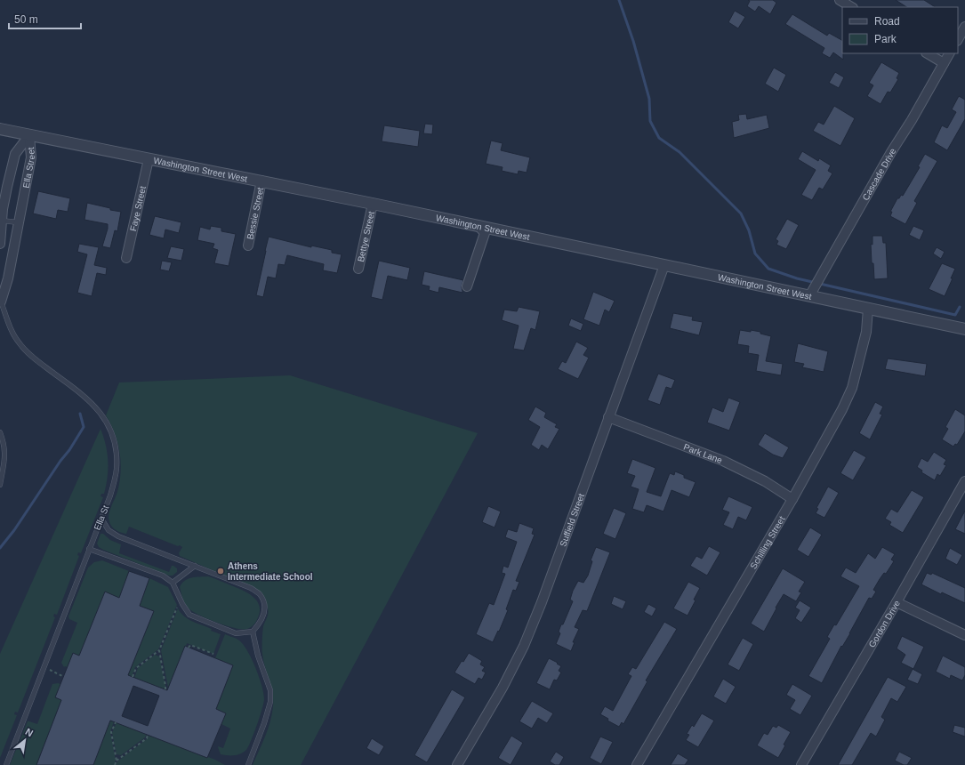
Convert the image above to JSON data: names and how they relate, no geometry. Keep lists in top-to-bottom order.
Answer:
{
  "streets": {
    "street": [
      "Ella Street",
      "Washington Street West",
      "Cascade Drive",
      "Faye Street",
      "Bessie Street",
      "Bettye Street",
      "Park Lane",
      "Suffield Street",
      "Schilling Street",
      "Gordon Drive"
    ],
    "lane": ["Ella St"]
  },
  "crossings": [
    ["Ella Street", "Washington Street West"],
    ["Ella Street", "Ella St"],
    ["Washington Street West", "Cascade Drive"],
    ["Washington Street West", "Faye Street"],
    ["Washington Street West", "Bessie Street"],
    ["Washington Street West", "Bettye Street"],
    ["Washington Street West", "Suffield Street"],
    ["Washington Street West", "Schilling Street"],
    ["Park Lane", "Suffield Street"],
    ["Park Lane", "Schilling Street"]
  ],
  "places": ["Athens Intermediate School"],
  "legend": ["Road", "Park"],
  "scale_bar": "50 m",
  "north": "top right"
}
